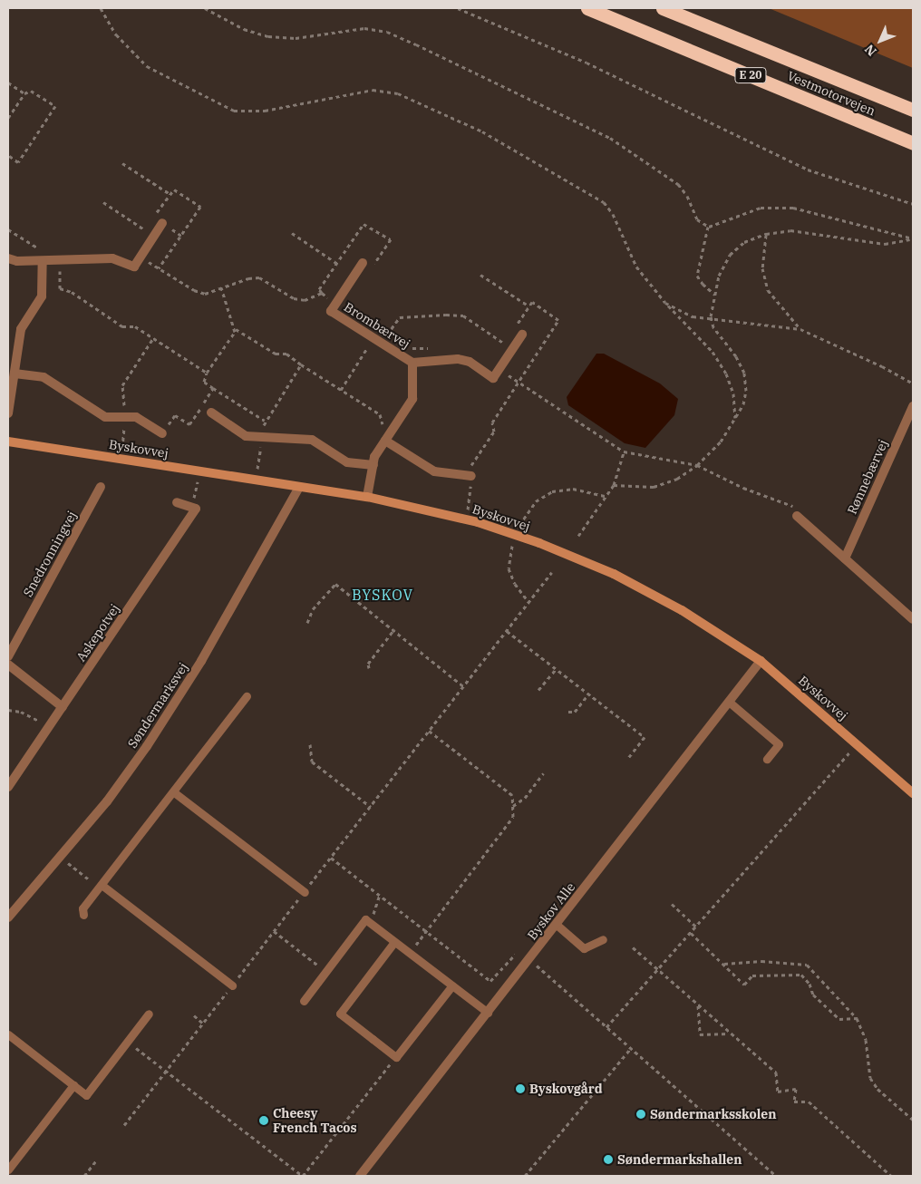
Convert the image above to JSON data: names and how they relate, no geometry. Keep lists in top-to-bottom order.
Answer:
{
  "streets": {
    "highway": ["E 20", "Vestmotorvejen"],
    "main road": ["Byskovvej"],
    "street": [
      "Brombærvej",
      "Rønnebærvej",
      "Snedronningvej",
      "Askepotvej",
      "Søndermarksvej",
      "Byskov Alle"
    ]
  },
  "crossings": [
    ["Brombærvej", "Byskovvej"],
    ["Byskovvej", "Søndermarksvej"],
    ["Byskovvej", "Byskov Alle"]
  ],
  "districts": ["BYSKOV"],
  "places": [
    "Byskovgård",
    "Søndermarksskolen",
    "Cheesy French Tacos",
    "Søndermarkshallen"
  ],
  "north": "bottom left"
}
